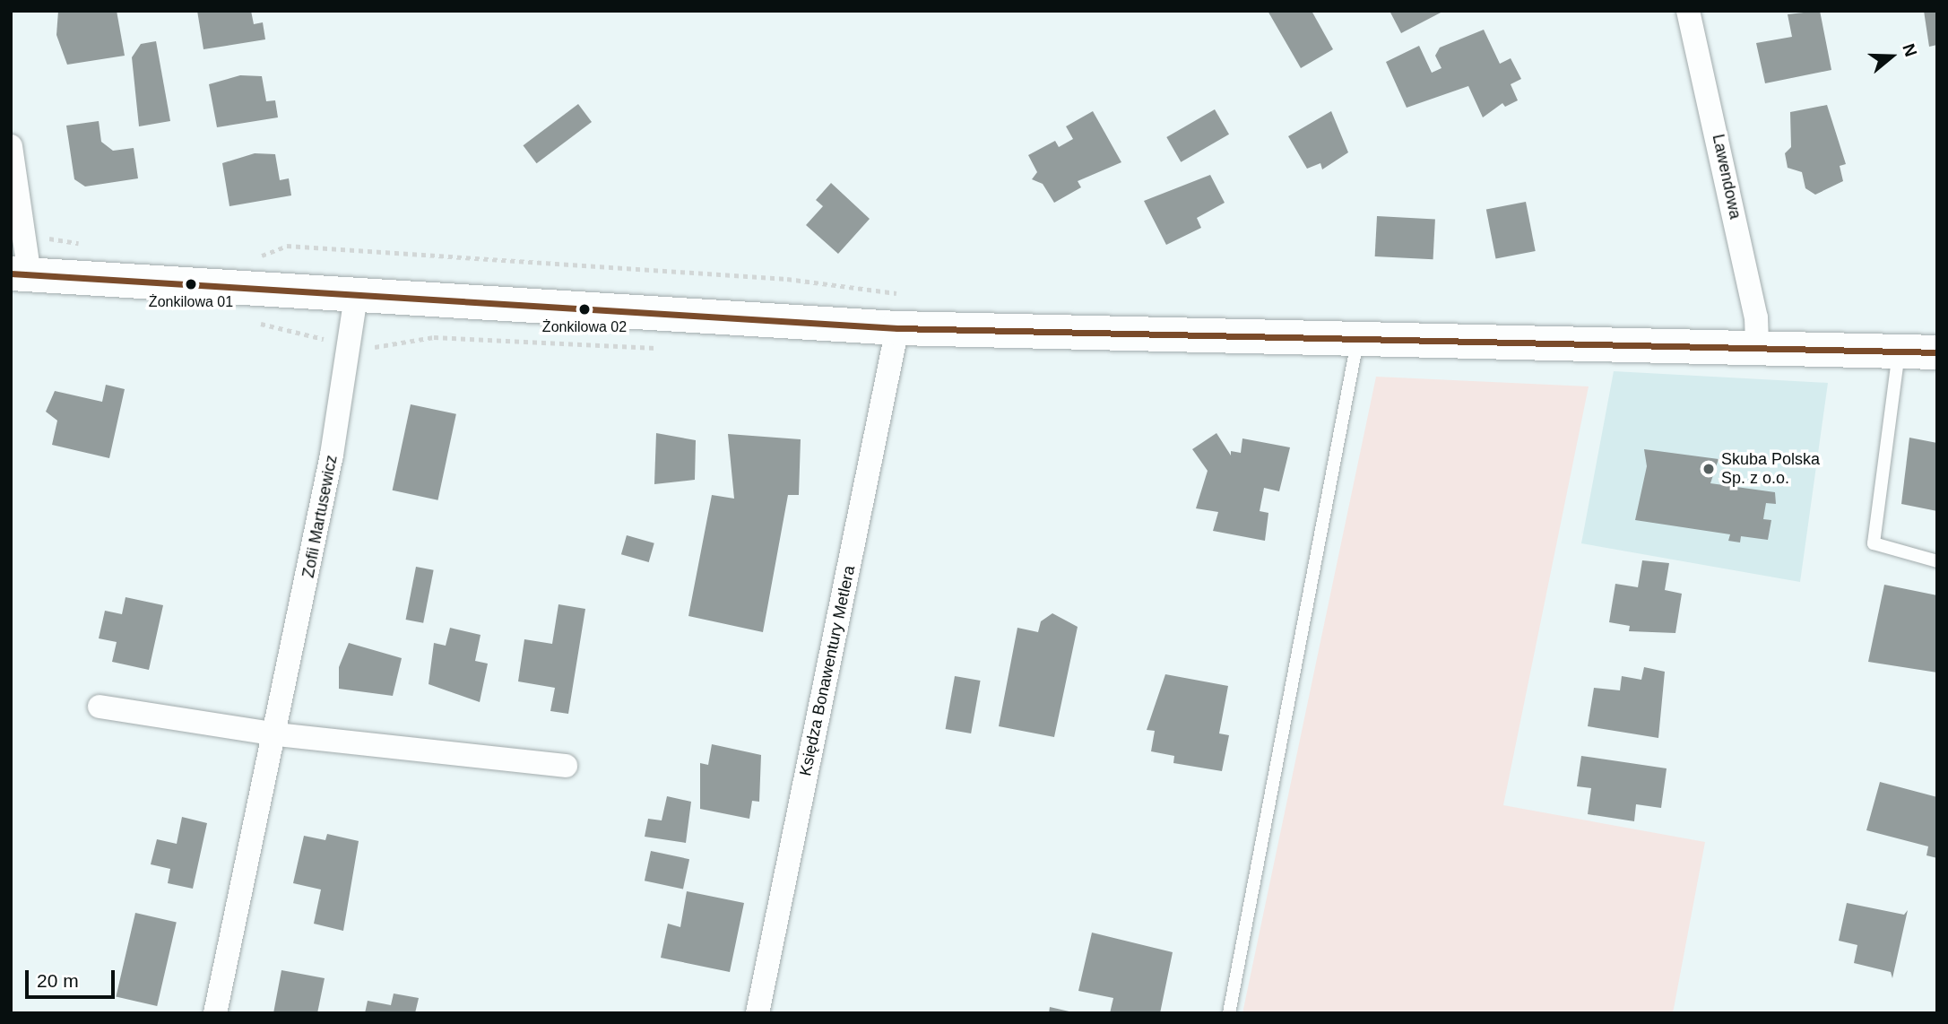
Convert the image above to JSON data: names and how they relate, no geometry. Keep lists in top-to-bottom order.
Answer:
{
  "streets": {
    "street": ["Lawendowa", "Zofii Martusewicz", "Księdza Bonawentury Metlera"]
  },
  "places": ["Żonkilowa 01", "Żonkilowa 02", "Skuba Polska Sp. z o.o."],
  "scale_bar": "20 m",
  "north": "right"
}
